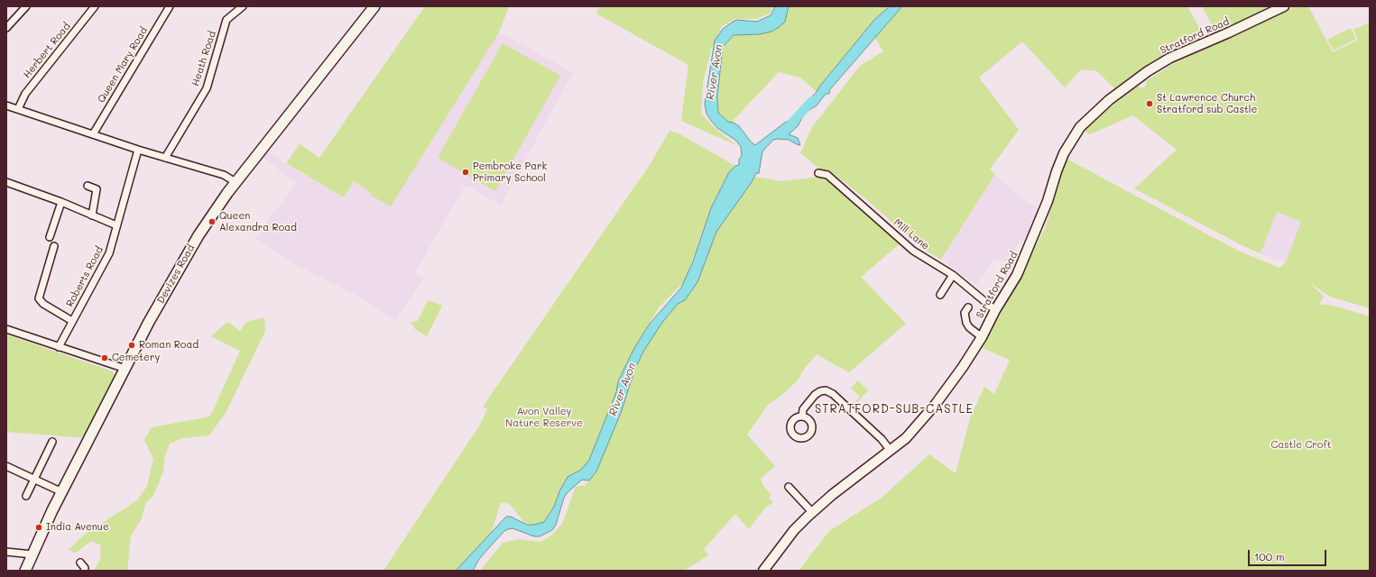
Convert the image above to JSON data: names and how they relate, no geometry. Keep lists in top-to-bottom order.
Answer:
{
  "streets": {
    "main road": ["Devizes Road"],
    "street": [
      "Stratford Road",
      "Herbert Road",
      "Heath Road",
      "Queen Mary Road",
      "Mill Lane",
      "Roberts Road"
    ]
  },
  "crossings": [
    ["Stratford Road", "Mill Lane"]
  ],
  "districts": ["STRATFORD-SUB-CASTLE"],
  "water": ["River Avon"],
  "parks": ["Avon Valley Nature Reserve", "Castle Croft"],
  "places": [
    "St Lawrence Church Stratford sub Castle",
    "Pembroke Park Primary School",
    "Queen Alexandra Road",
    "Roman Road",
    "Cemetery",
    "India Avenue"
  ],
  "scale_bar": "100 m"
}
